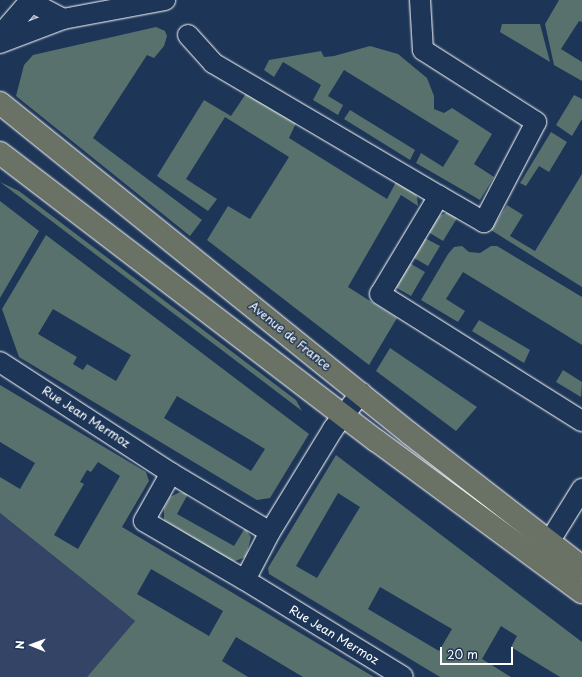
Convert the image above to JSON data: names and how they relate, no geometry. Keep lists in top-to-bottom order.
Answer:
{
  "streets": {
    "main road": ["Avenue de France"],
    "street": ["Rue Jean Mermoz"]
  },
  "scale_bar": "20 m",
  "north": "left"
}
